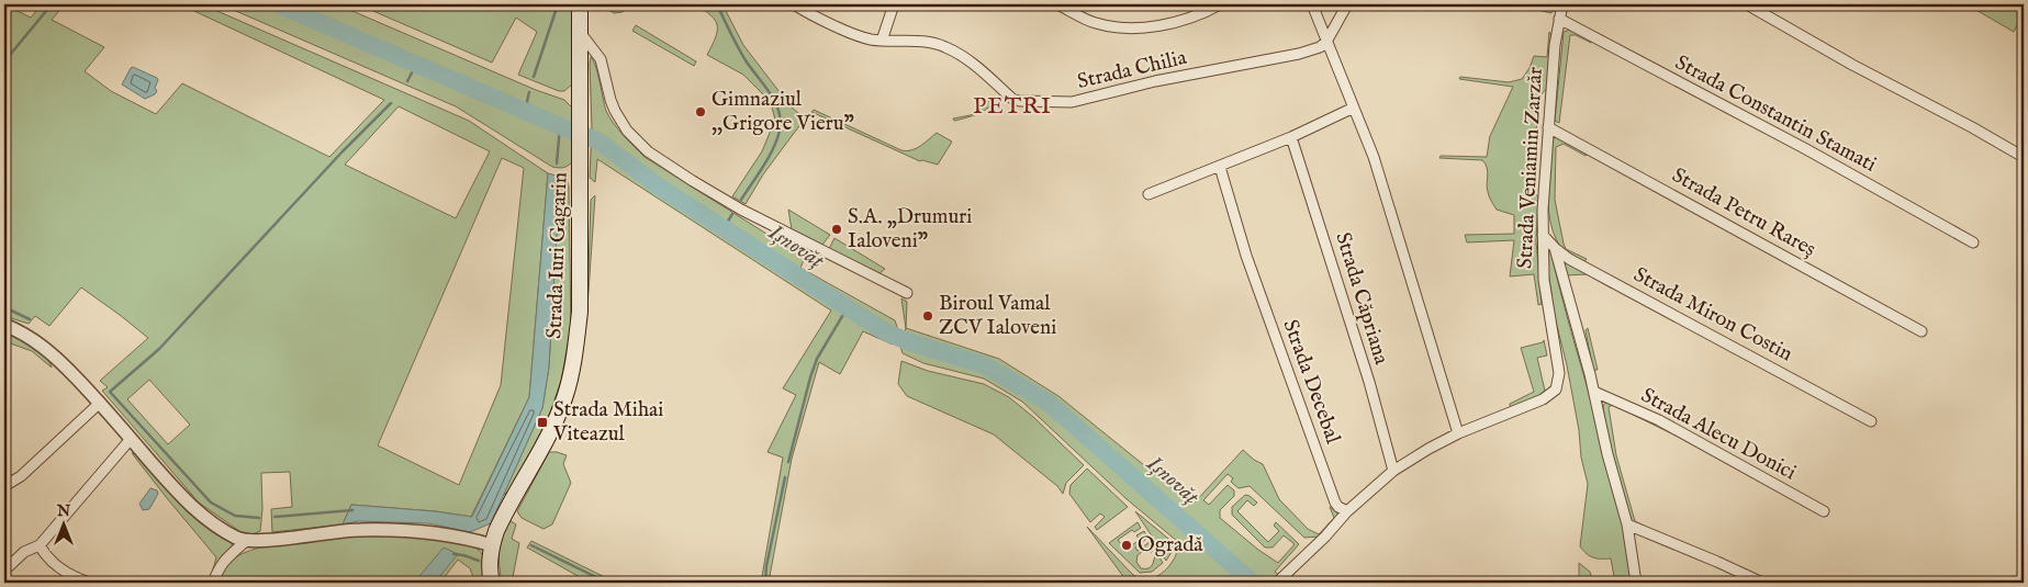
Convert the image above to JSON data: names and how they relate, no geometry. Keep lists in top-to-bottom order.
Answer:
{
  "streets": {
    "main road": ["Strada Iuri Gagarin"],
    "street": [
      "Strada Chilia",
      "Strada Constantin Stamati",
      "Strada Veniamin Zarzăr",
      "Strada Petru Rareș",
      "Strada Căpriana",
      "Strada Miron Costin",
      "Strada Decebal",
      "Strada Alecu Donici"
    ]
  },
  "crossings": [
    ["Strada Constantin Stamati", "Strada Veniamin Zarzăr"],
    ["Strada Veniamin Zarzăr", "Strada Petru Rareș"],
    ["Strada Veniamin Zarzăr", "Strada Căpriana"],
    ["Strada Veniamin Zarzăr", "Strada Miron Costin"],
    ["Strada Veniamin Zarzăr", "Strada Decebal"]
  ],
  "districts": ["PETRI"],
  "water": ["Ișnovăț"],
  "places": {
    "other": [
      "Gimnaziul ,,Grigore Vieru\"",
      "S.A. „Drumuri Ialoveni”",
      "Biroul Vamal ZCV Ialoveni",
      "Ogradă"
    ],
    "transit": ["Strada Mihai Viteazul"]
  },
  "north": "top"
}
